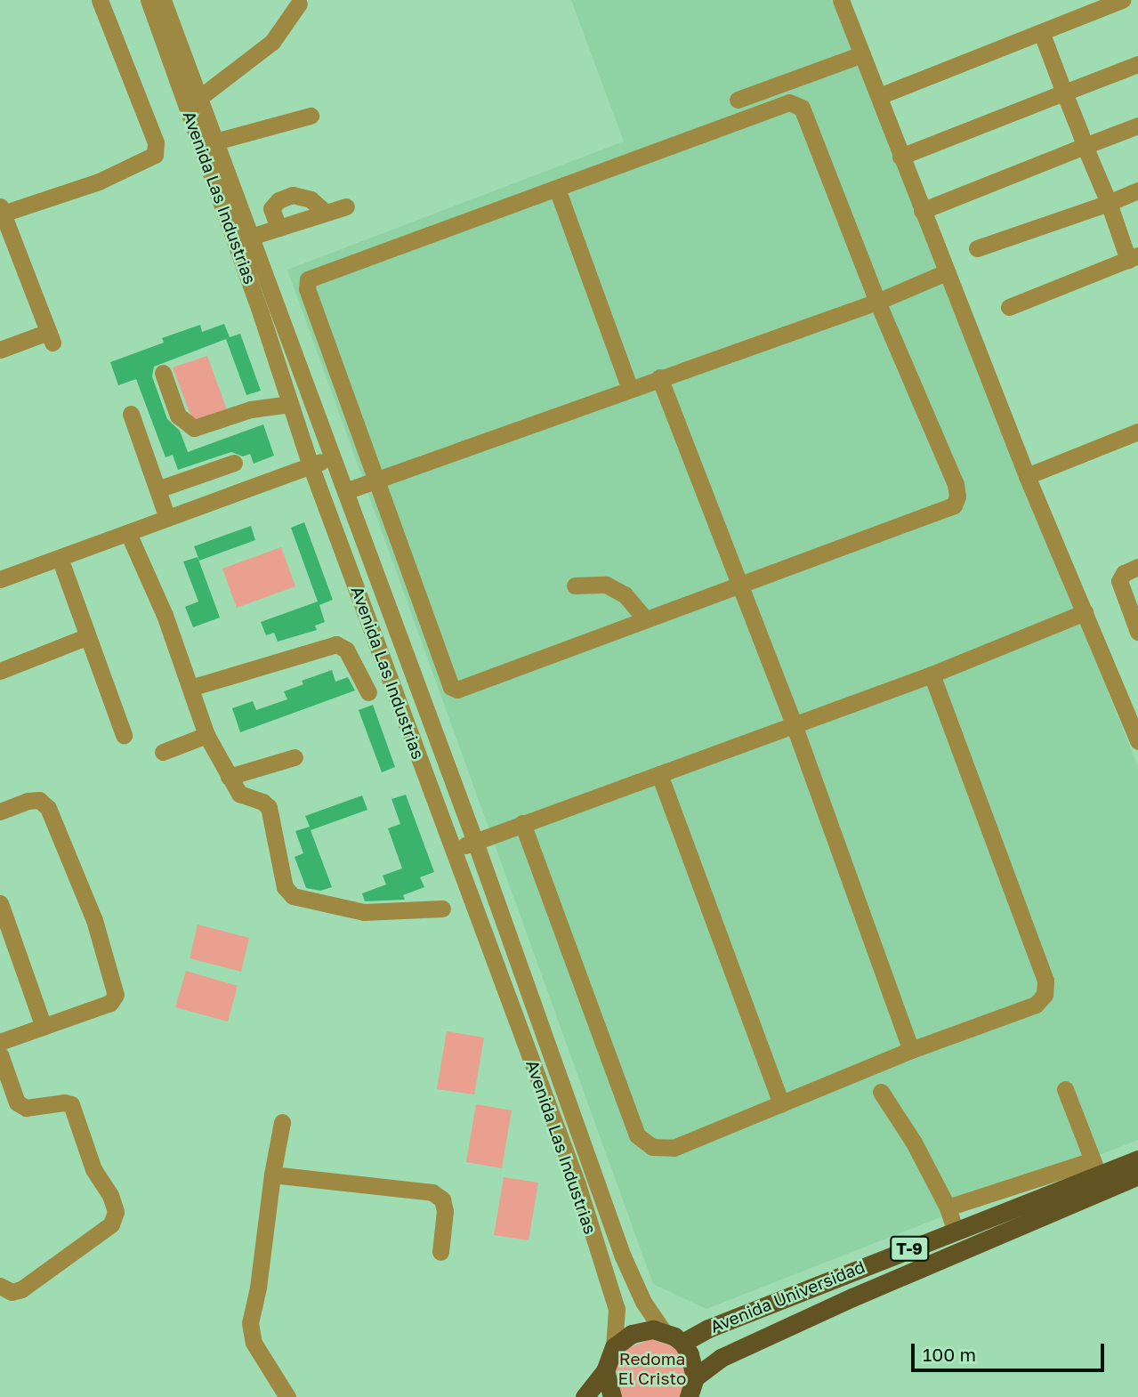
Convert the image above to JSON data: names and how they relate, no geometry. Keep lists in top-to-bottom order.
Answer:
{
  "streets": {
    "main road": ["T-9", "Avenida Universidad"],
    "street": ["Avenida Las Industrias"]
  },
  "parks": ["Redoma El Cristo"],
  "scale_bar": "100 m"
}
